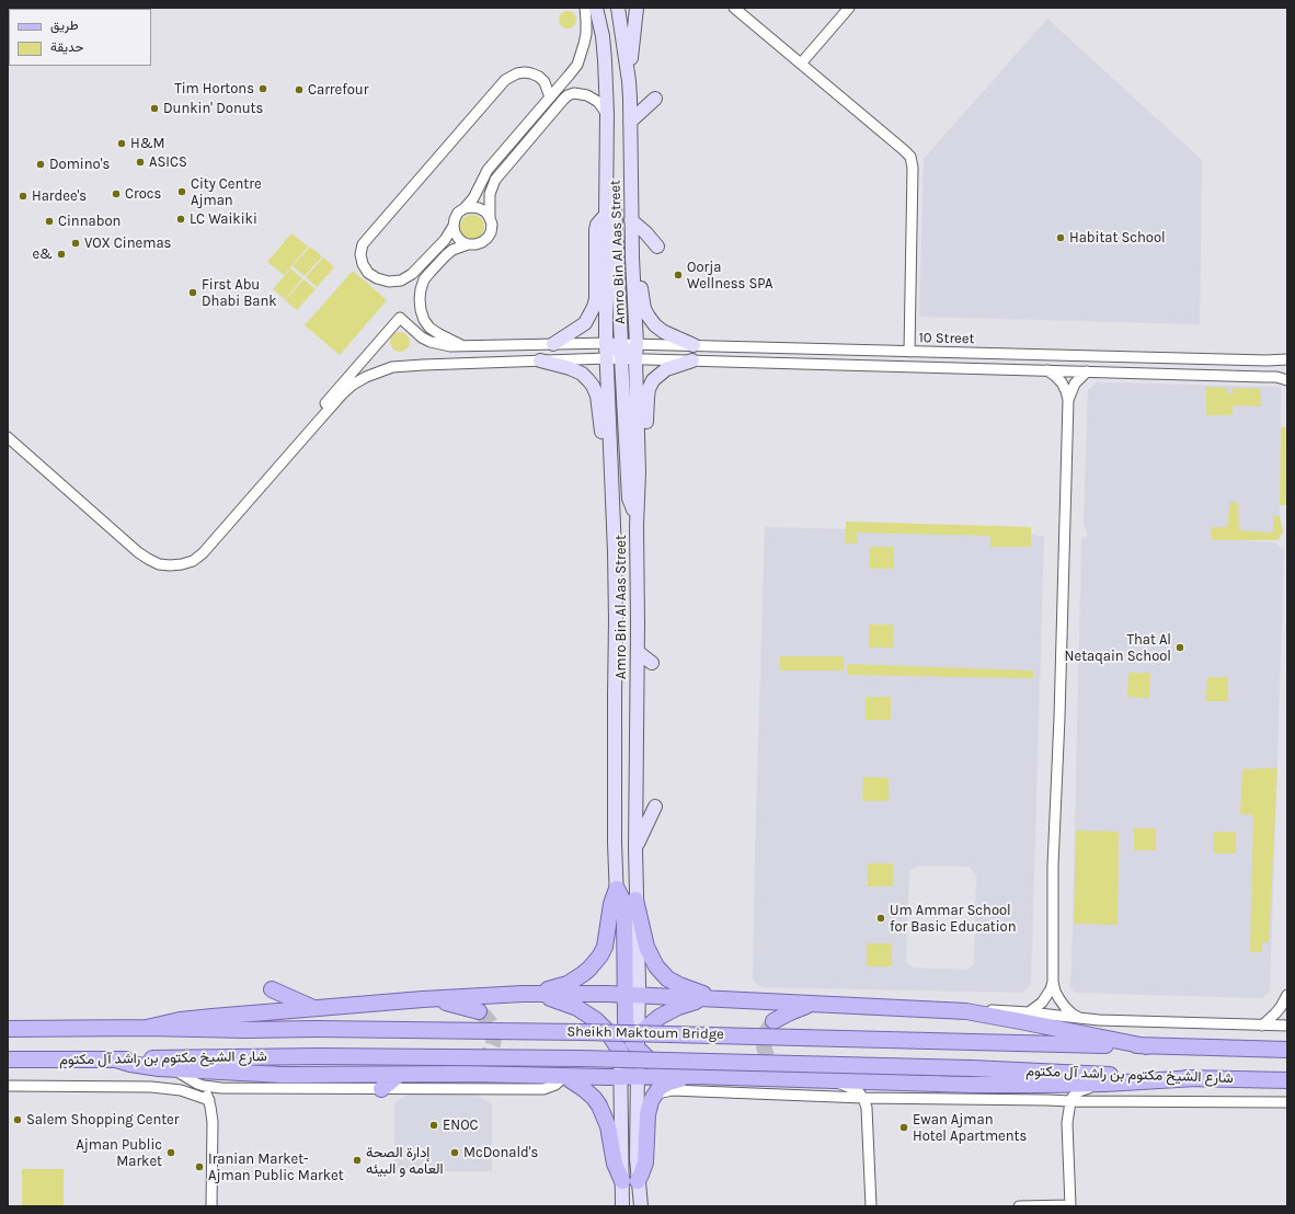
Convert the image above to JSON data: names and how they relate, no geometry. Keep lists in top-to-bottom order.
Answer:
{
  "streets": {
    "main road": ["Amro Bin Al Aas Street", "Sheikh Maktoum Bridge", "شارع الشيخ مكتوم بن راشد آل مكتوم"],
    "street": ["10 Street"]
  },
  "crossings": [
    ["Amro Bin Al Aas Street", "10 Street"],
    ["Sheikh Maktoum Bridge", "شارع الشيخ مكتوم بن راشد آل مكتوم"]
  ],
  "places": [
    "Tim Hortons",
    "Carrefour",
    "Dunkin' Donuts",
    "H&M",
    "ASICS",
    "Domino's",
    "City Centre Ajman",
    "Crocs",
    "Hardee's",
    "LC Waikiki",
    "Cinnabon",
    "Habitat School",
    "VOX Cinemas",
    "e&",
    "Oorja Wellness SPA",
    "First Abu Dhabi Bank",
    "That Al Netaqain School",
    "Um Ammar School for Basic Education",
    "Salem Shopping Center",
    "ENOC",
    "Ewan Ajman Hotel Apartments",
    "Ajman Public Market",
    "McDonald's",
    "إدارة الصحة العامه و البيئه",
    "Iranian Market- Ajman Public Market"
  ],
  "legend": ["طريق", "حديقة"]
}
